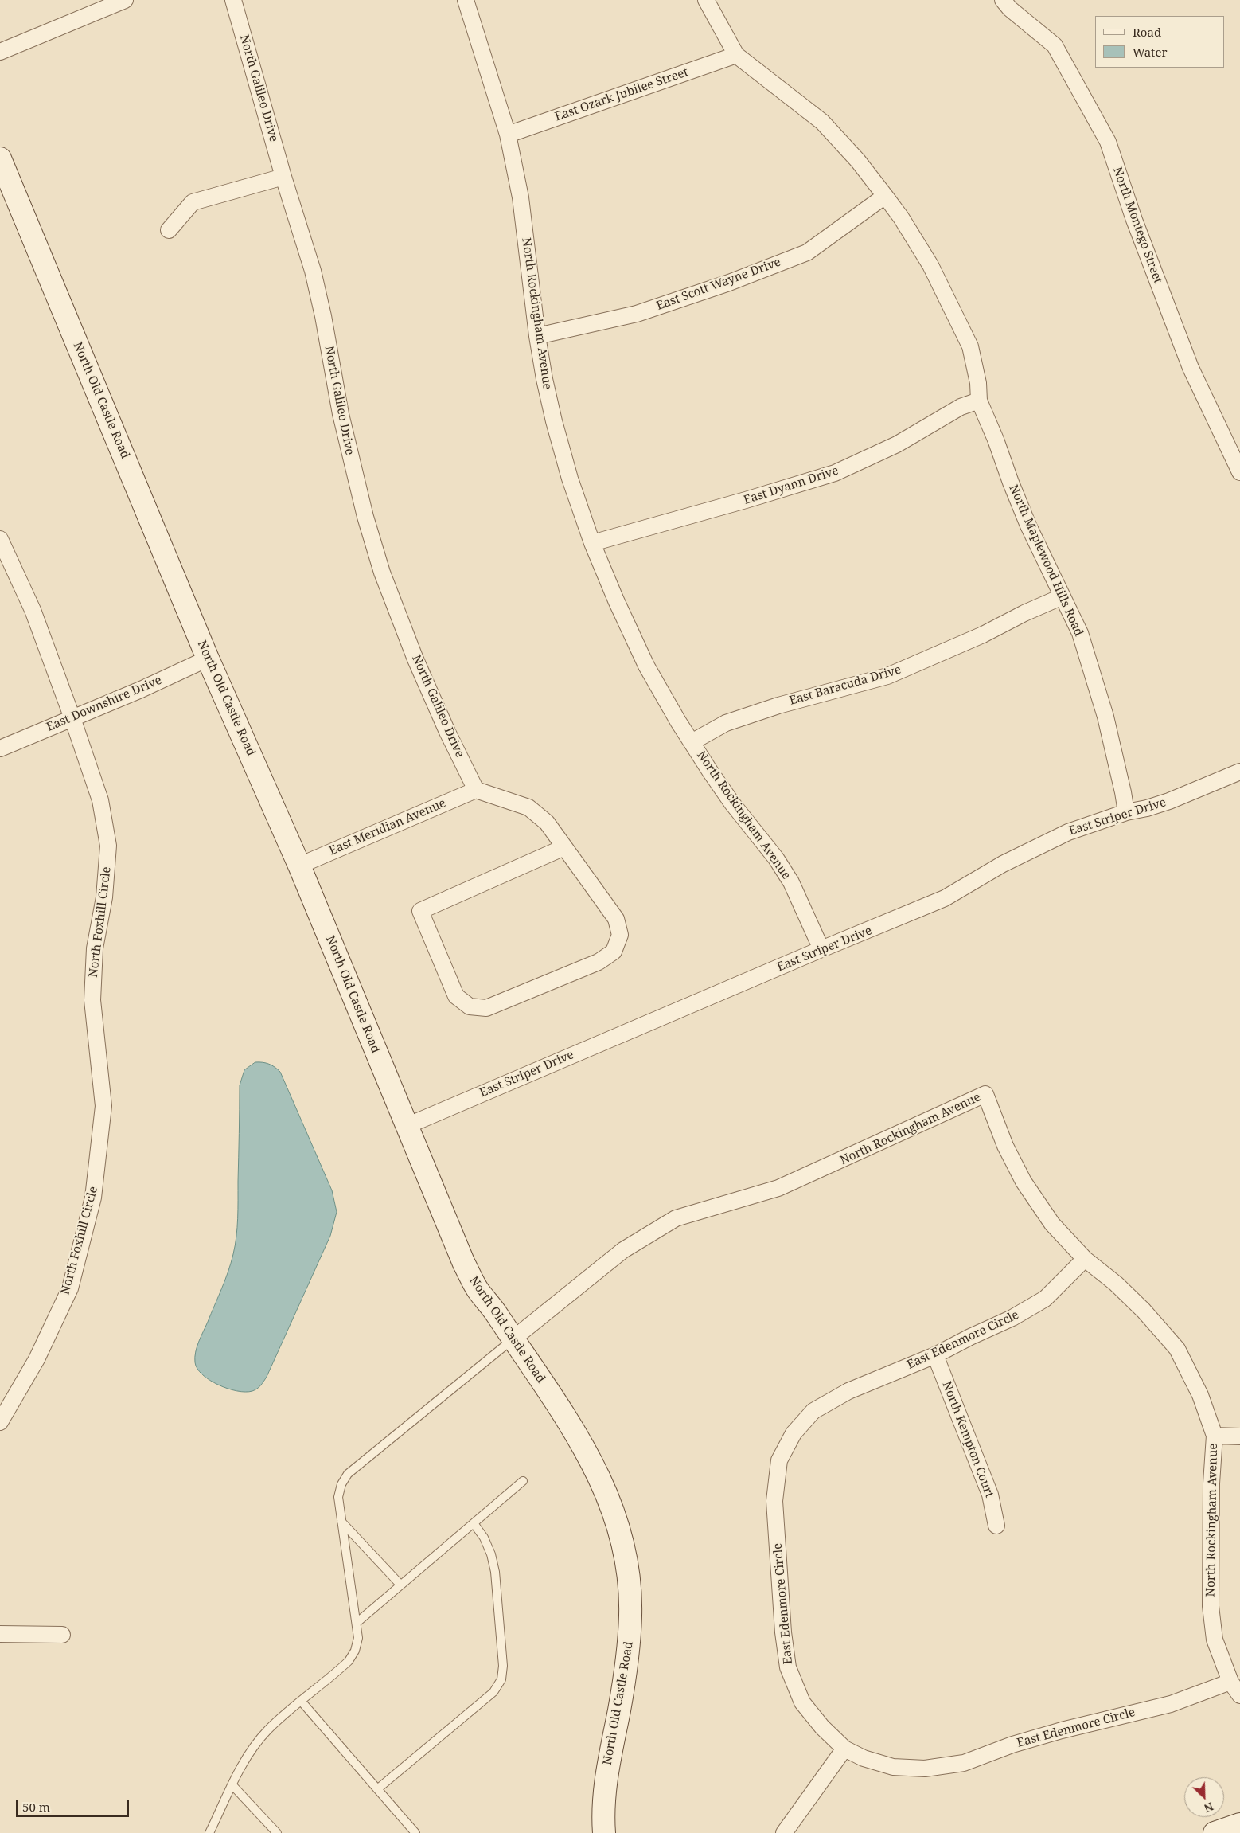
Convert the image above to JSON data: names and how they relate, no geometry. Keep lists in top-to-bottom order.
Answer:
{
  "streets": {
    "street": [
      "North Galileo Drive",
      "East Ozark Jubilee Street",
      "North Montego Street",
      "East Scott Wayne Drive",
      "North Rockingham Avenue",
      "North Old Castle Road",
      "East Dyann Drive",
      "North Maplewood Hills Road",
      "East Baracuda Drive",
      "East Downshire Drive",
      "East Striper Drive",
      "East Meridian Avenue",
      "North Foxhill Circle",
      "East Edenmore Circle",
      "North Kempton Court"
    ]
  },
  "crossings": [
    ["North Galileo Drive", "East Meridian Avenue"],
    ["East Ozark Jubilee Street", "North Rockingham Avenue"],
    ["East Ozark Jubilee Street", "North Maplewood Hills Road"],
    ["East Scott Wayne Drive", "North Rockingham Avenue"],
    ["East Scott Wayne Drive", "North Maplewood Hills Road"],
    ["North Rockingham Avenue", "North Old Castle Road"],
    ["North Rockingham Avenue", "East Dyann Drive"],
    ["North Rockingham Avenue", "East Baracuda Drive"],
    ["North Rockingham Avenue", "East Striper Drive"],
    ["North Rockingham Avenue", "East Edenmore Circle"],
    ["North Old Castle Road", "East Downshire Drive"],
    ["North Old Castle Road", "East Striper Drive"],
    ["North Old Castle Road", "East Meridian Avenue"],
    ["East Dyann Drive", "North Maplewood Hills Road"],
    ["North Maplewood Hills Road", "East Baracuda Drive"],
    ["North Maplewood Hills Road", "East Striper Drive"],
    ["East Downshire Drive", "North Foxhill Circle"],
    ["East Edenmore Circle", "North Kempton Court"]
  ],
  "legend": ["Road", "Water"],
  "scale_bar": "50 m",
  "north": "bottom right"
}
